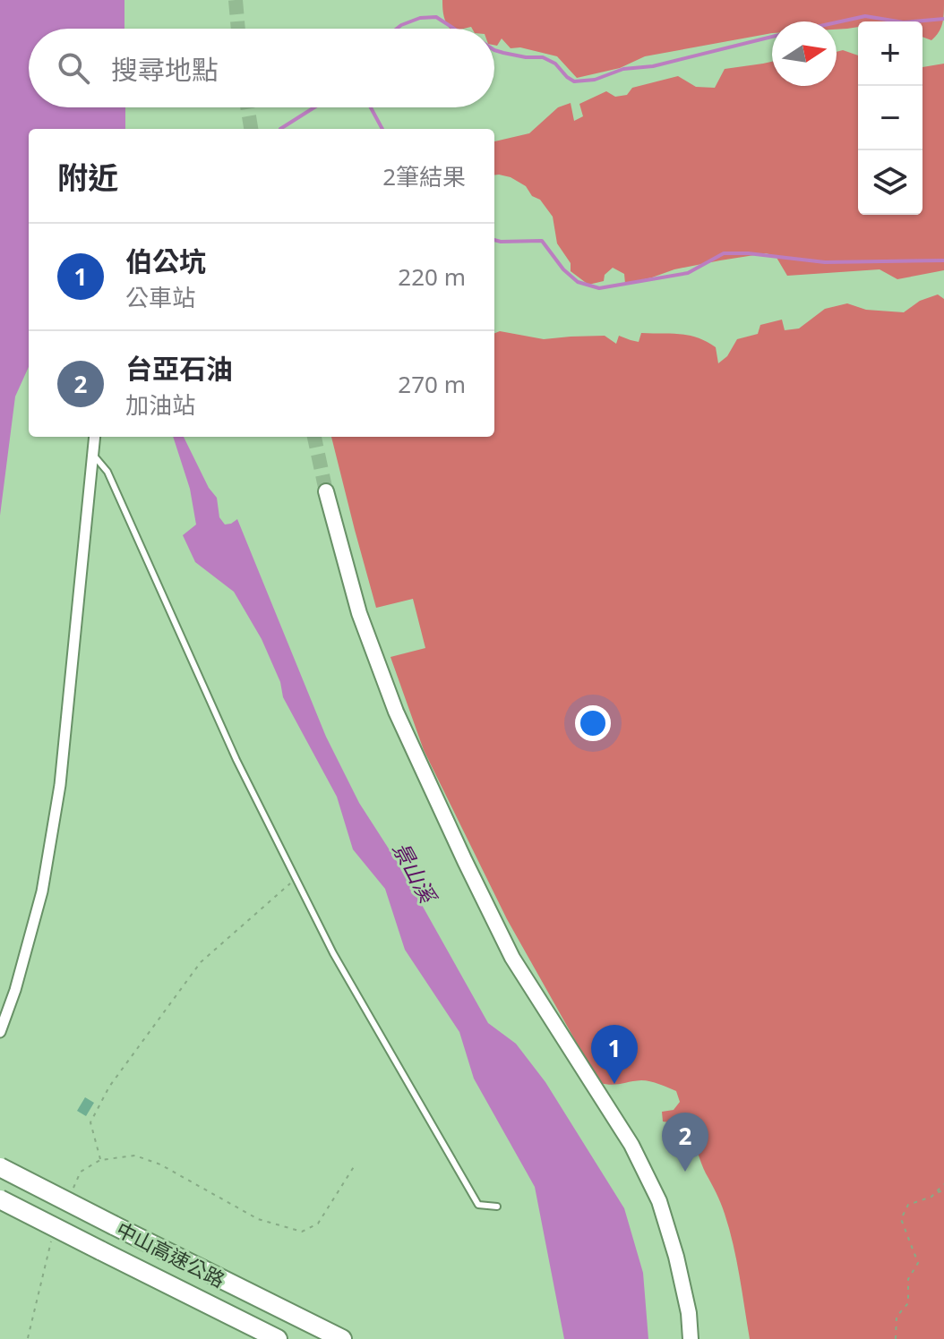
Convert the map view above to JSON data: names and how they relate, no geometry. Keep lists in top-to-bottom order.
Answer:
{
  "streets": {
    "highway": ["中山高速公路"]
  },
  "water": ["景山溪"],
  "north": "right",
  "page": {
    "map_buttons": ["+", "−"],
    "search": "搜尋地點",
    "heading": ["附近", "2筆結果"],
    "list": [
      {
        "mark": "1",
        "name": "伯公坑",
        "note": "公車站",
        "value": "220 m"
      },
      {
        "mark": "2",
        "name": "台亞石油",
        "note": "加油站",
        "value": "270 m"
      }
    ],
    "pins": ["1", "2"]
  }
}
